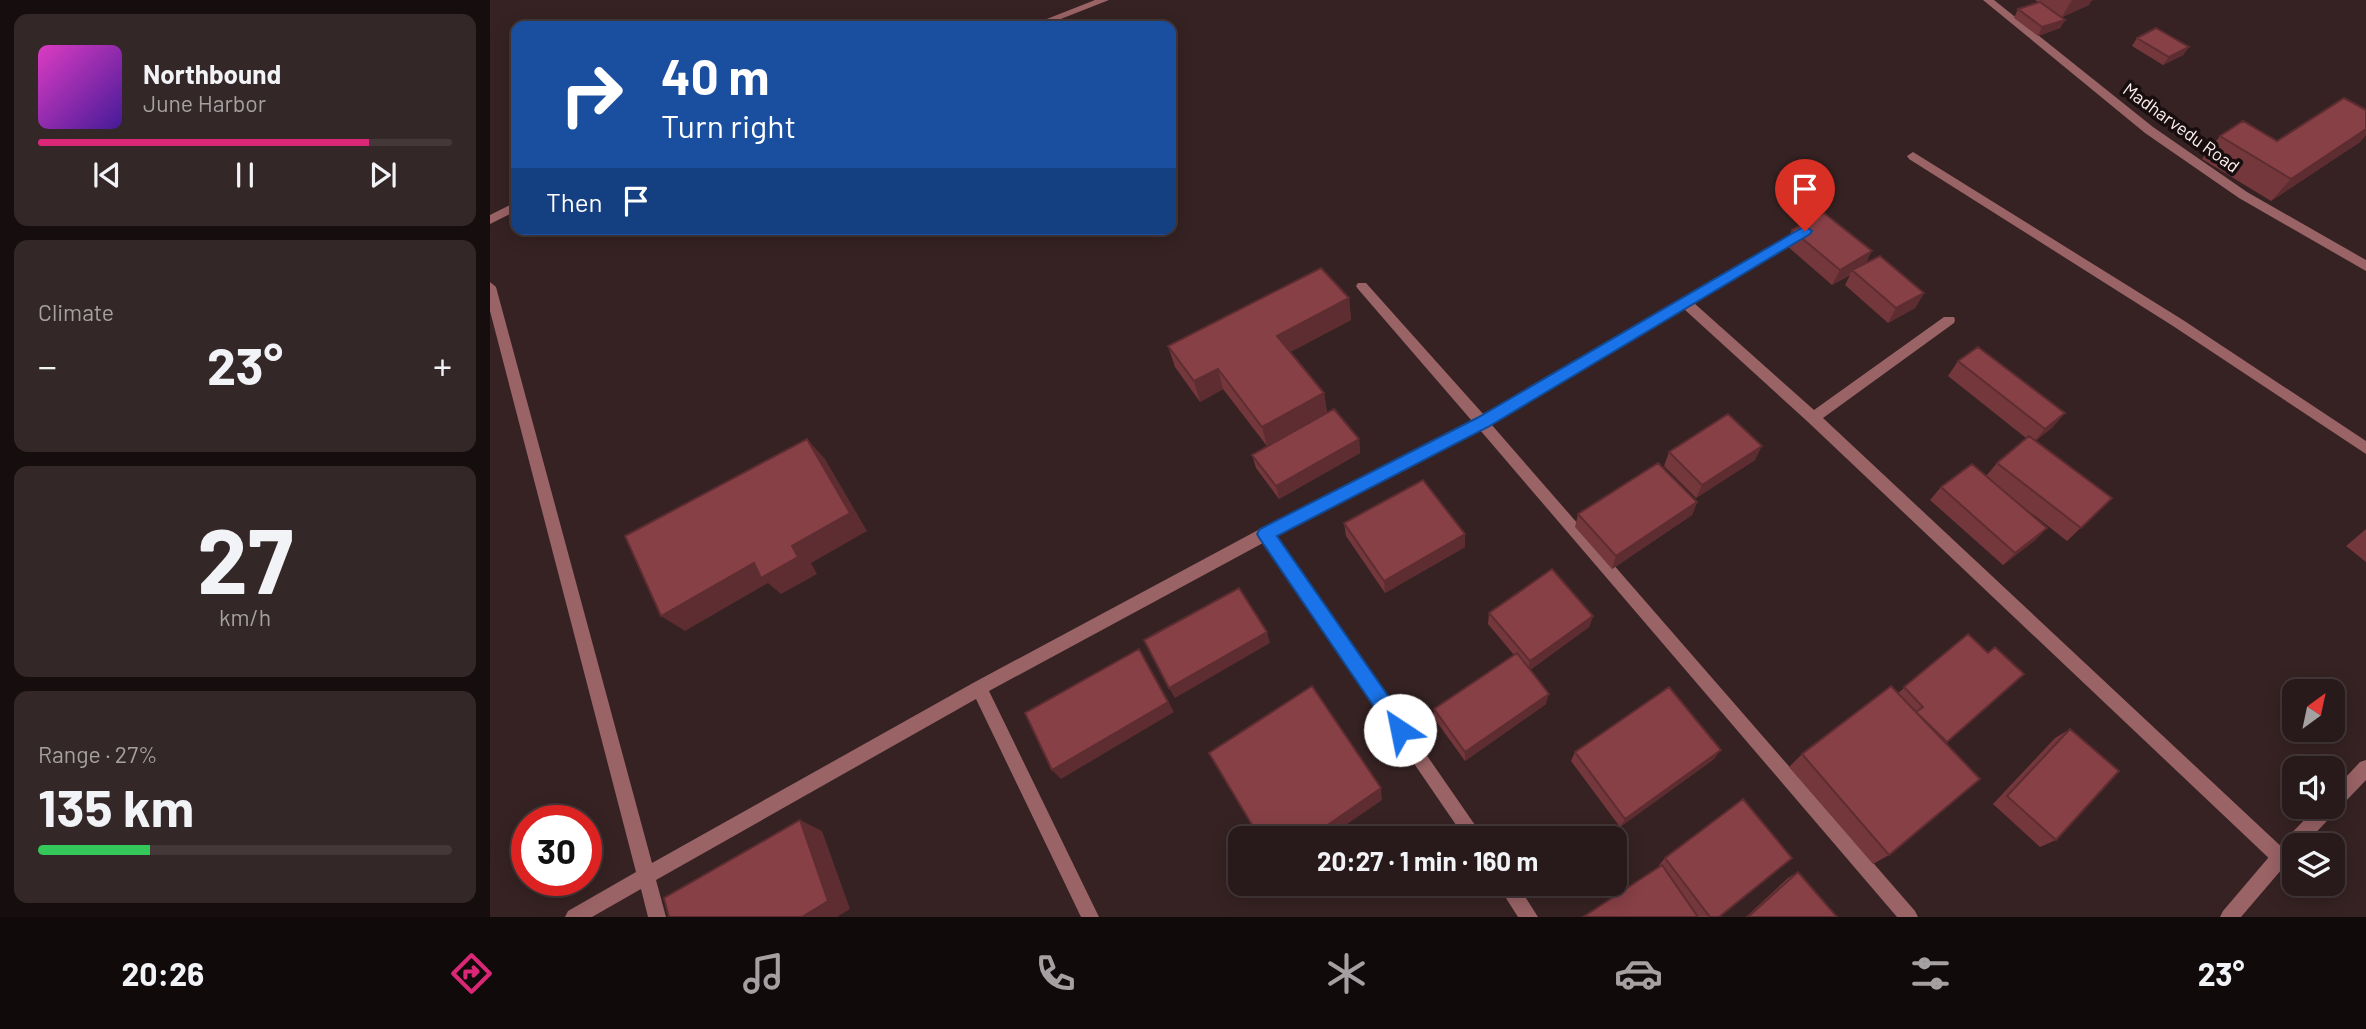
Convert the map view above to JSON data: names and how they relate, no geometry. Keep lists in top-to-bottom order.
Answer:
{
  "streets": {
    "street": ["Madharvedu Road"]
  },
  "north": "top right",
  "page": {
    "turn": ["40 m", "Turn right"],
    "song": ["Northbound", "June Harbor"],
    "then": "Then",
    "tile": [
      "Climate",
      ["27", "km/h"],
      ["Range · 27%", "135 km"]
    ],
    "heat": ["−", "23°", "+"],
    "limit": "30",
    "trip": "20:27 · 1 min · 160 m",
    "tabs": ["20:26", "23°"]
  }
}
